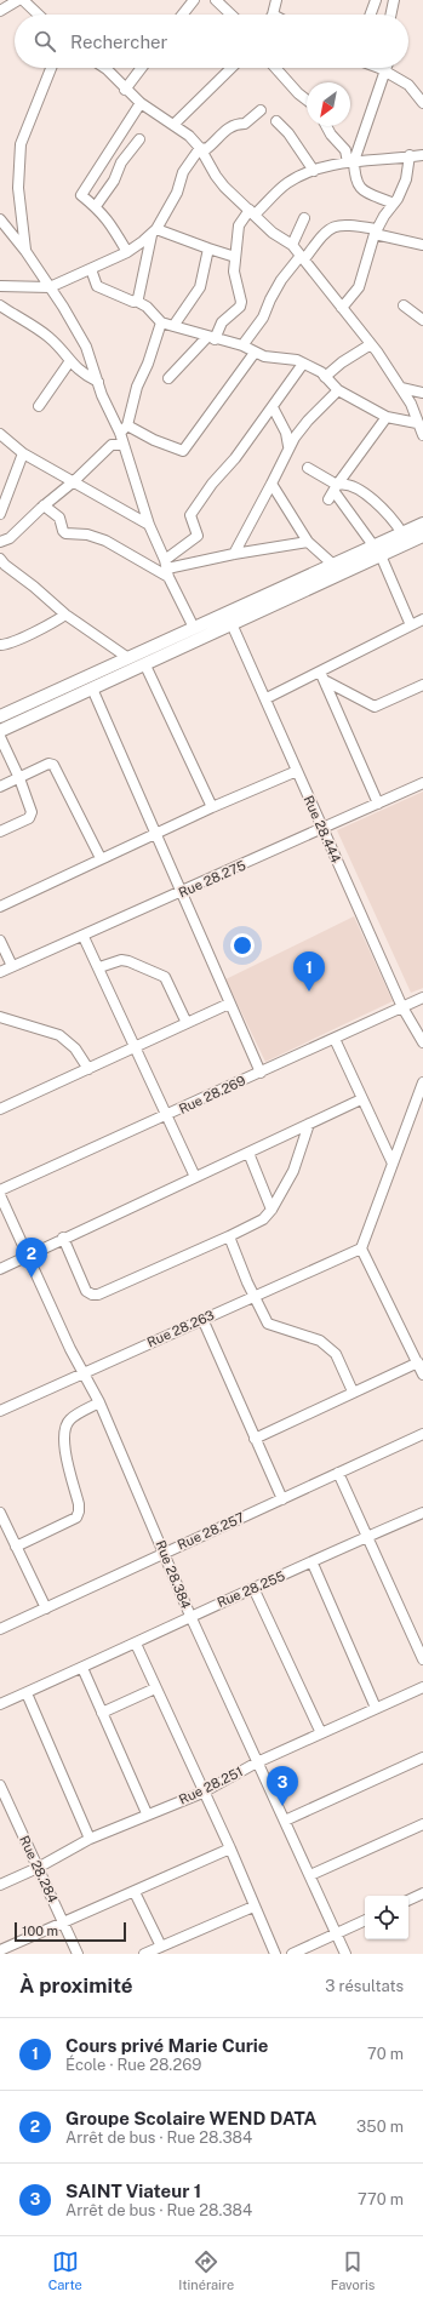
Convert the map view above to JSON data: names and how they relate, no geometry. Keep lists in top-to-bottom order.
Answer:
{
  "streets": {
    "street": [
      "Rue 28.444",
      "Rue 28.275",
      "Rue 28.269",
      "Rue 28.263",
      "Rue 28.257",
      "Rue 28.384",
      "Rue 28.255",
      "Rue 28.251",
      "Rue 28.284"
    ]
  },
  "crossings": [
    ["Rue 28.444", "Rue 28.275"],
    ["Rue 28.444", "Rue 28.269"],
    ["Rue 28.263", "Rue 28.384"],
    ["Rue 28.257", "Rue 28.384"],
    ["Rue 28.384", "Rue 28.255"],
    ["Rue 28.384", "Rue 28.251"],
    ["Rue 28.251", "Rue 28.284"]
  ],
  "scale_bar": "100 m",
  "north": "bottom left",
  "page": {
    "search": "Rechercher",
    "pins": ["1", "2", "3"],
    "scale": "100 m",
    "heading": ["À proximité", "3 résultats"],
    "list": [
      {
        "mark": "1",
        "name": "Cours privé Marie Curie",
        "note": "École · Rue 28.269",
        "value": "70 m"
      },
      {
        "mark": "2",
        "name": "Groupe Scolaire WEND DATA",
        "note": "Arrêt de bus · Rue 28.384",
        "value": "350 m"
      },
      {
        "mark": "3",
        "name": "SAINT Viateur 1",
        "note": "Arrêt de bus · Rue 28.384",
        "value": "770 m"
      }
    ],
    "nav": ["Carte", "Itinéraire", "Favoris"]
  }
}
